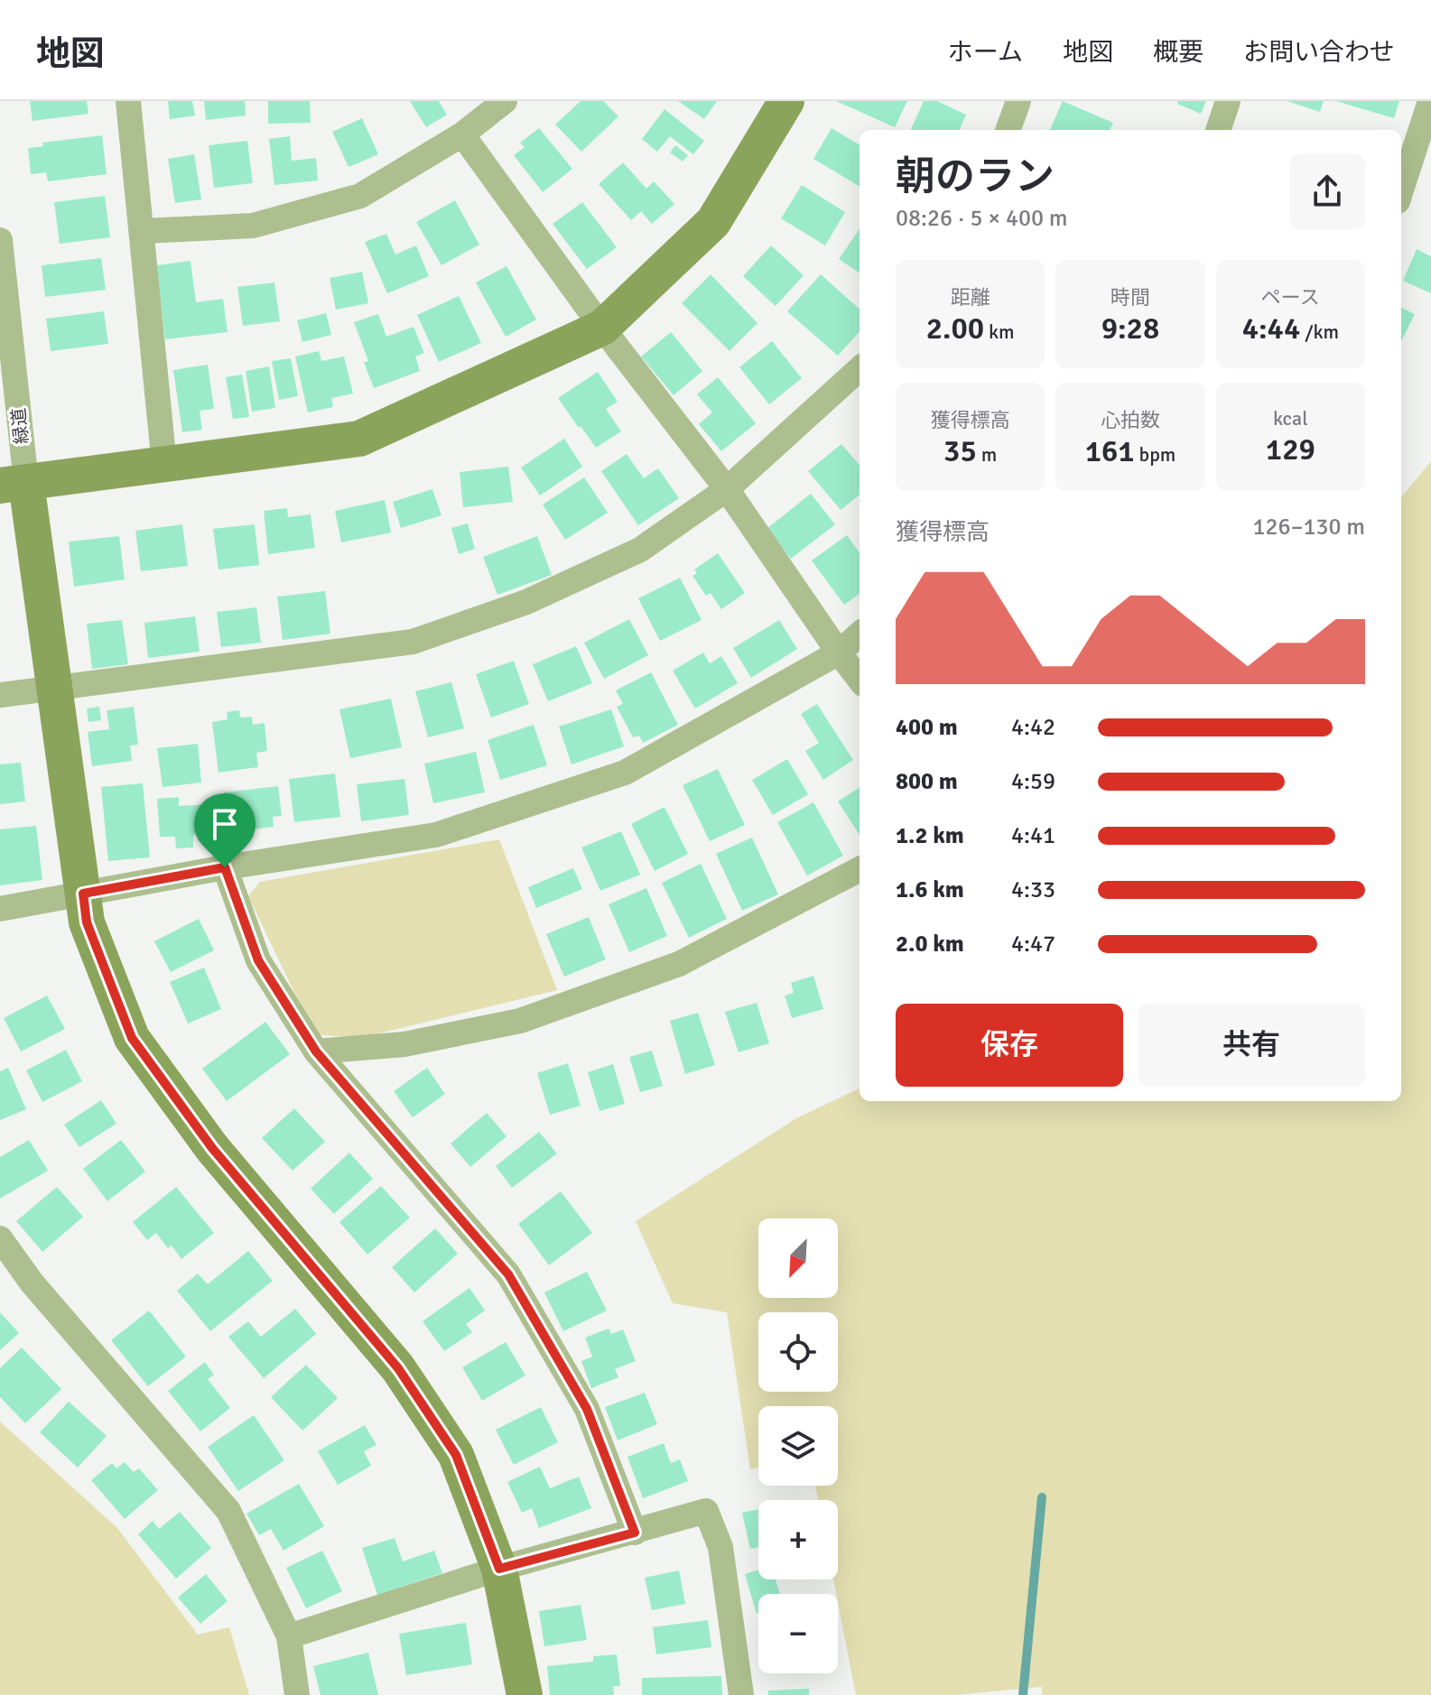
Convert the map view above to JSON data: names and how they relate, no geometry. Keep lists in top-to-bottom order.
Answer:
{
  "streets": {
    "street": ["緑道"]
  },
  "north": "bottom left",
  "page": {
    "header": "地図",
    "nav": [
      "ホーム",
      "地図",
      "概要",
      "お問い合わせ"
    ],
    "heading": ["朝のラン", "08:26 · 5 × 400 m"],
    "stats": [
      ["距離", "2.00 km"],
      ["時間", "9:28"],
      ["ペース", "4:44 /km"],
      ["獲得標高", "35 m"],
      ["心拍数", "161 bpm"],
      ["kcal", "129"]
    ],
    "chart": ["獲得標高", "126–130 m"],
    "list": [
      {
        "name": "400 m",
        "note": "4:42"
      },
      {
        "name": "800 m",
        "note": "4:59"
      },
      {
        "name": "1.2 km",
        "note": "4:41"
      },
      {
        "name": "1.6 km",
        "note": "4:33"
      },
      {
        "name": "2.0 km",
        "note": "4:47"
      }
    ],
    "buttons": ["保存", "共有"],
    "map_buttons": ["+", "−"]
  }
}
